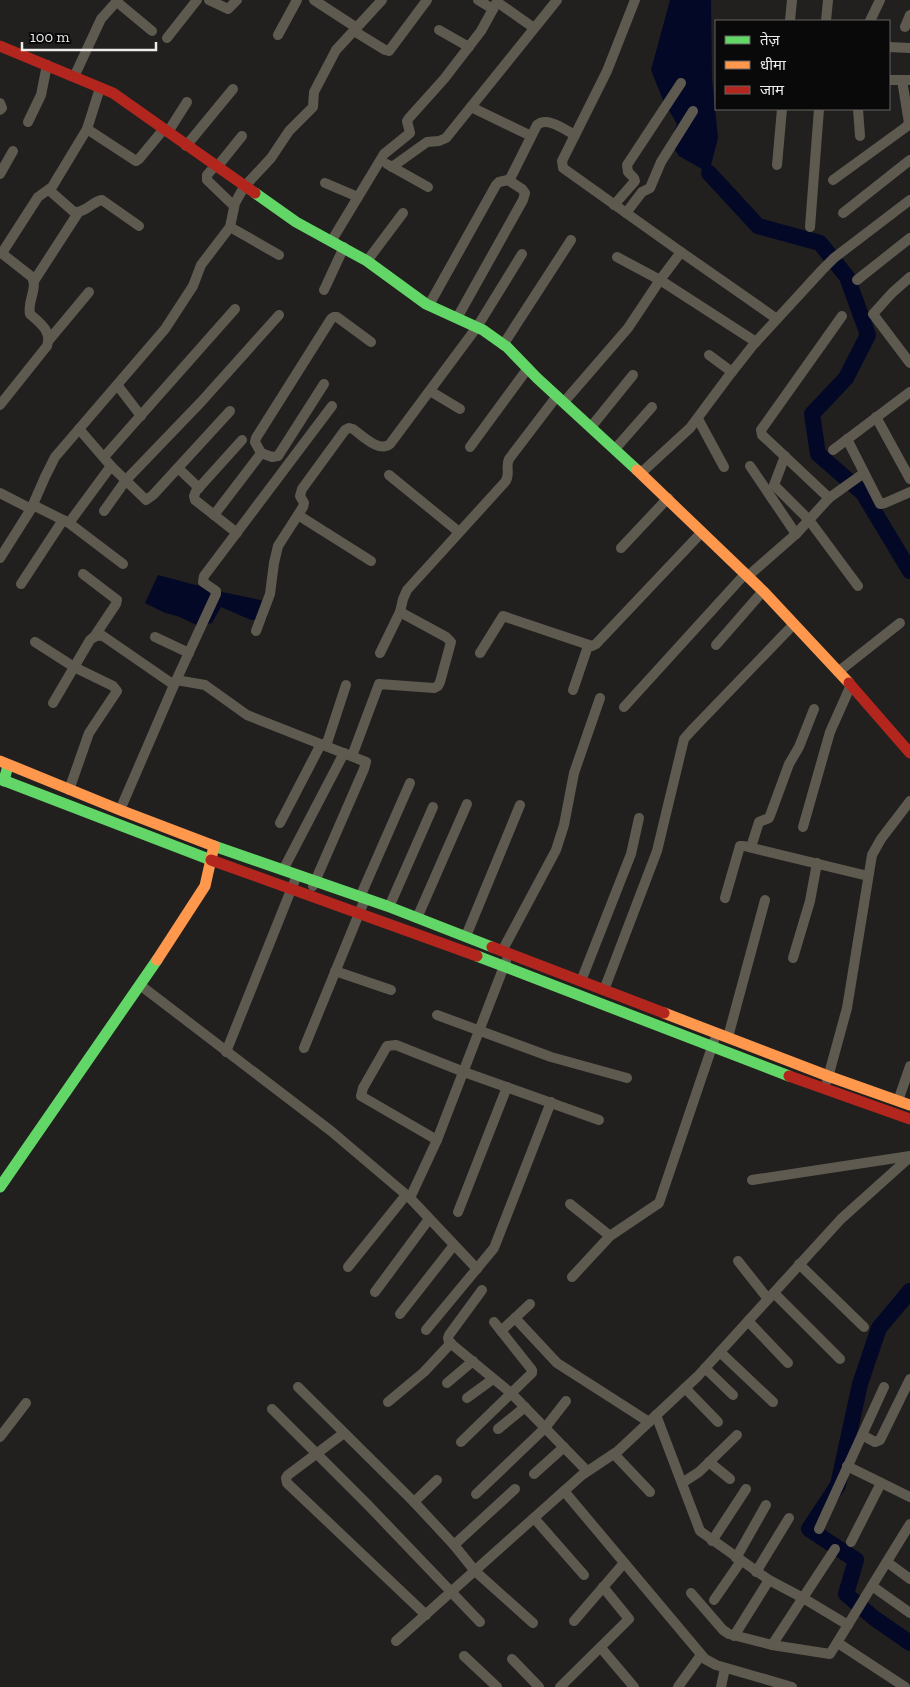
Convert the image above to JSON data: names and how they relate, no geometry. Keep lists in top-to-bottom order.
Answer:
{
  "legend": ["तेज़", "धीमा", "जाम"],
  "scale_bar": "100 m"
}
